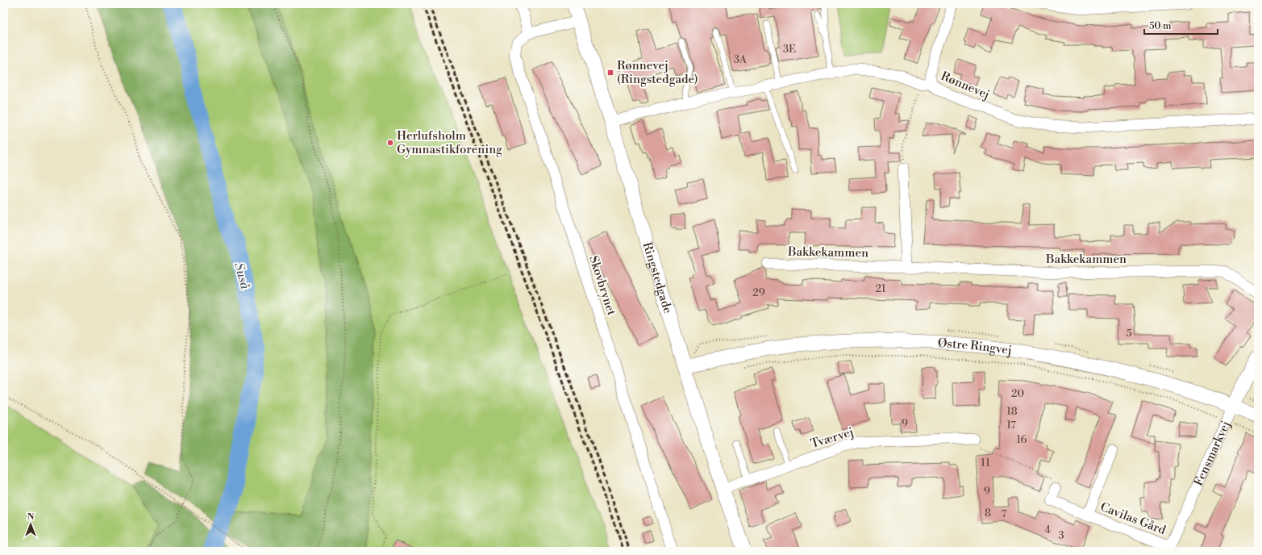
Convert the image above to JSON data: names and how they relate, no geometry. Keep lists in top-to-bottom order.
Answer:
{
  "streets": {
    "street": [
      "Rønnevej",
      "Bakkekammen",
      "Ringstedgade",
      "Skovbrynet",
      "Østre Ringvej",
      "Tværvej",
      "Fensmarkvej",
      "Cavilas Gård"
    ]
  },
  "crossings": [
    ["Rønnevej", "Ringstedgade"],
    ["Ringstedgade", "Skovbrynet"],
    ["Ringstedgade", "Østre Ringvej"],
    ["Ringstedgade", "Tværvej"],
    ["Østre Ringvej", "Fensmarkvej"],
    ["Fensmarkvej", "Cavilas Gård"]
  ],
  "water": ["Suså"],
  "places": {
    "transit": ["Rønnevej (Ringstedgade)"],
    "other": ["Herlufsholm Gymnastikforening"]
  },
  "house_numbers": [
    "3E",
    "3A",
    "21",
    "29",
    "5",
    "20",
    "18",
    "9",
    "17",
    "16",
    "11",
    "9",
    "8",
    "7",
    "4",
    "3"
  ],
  "scale_bar": "50 m",
  "north": "top"
}
